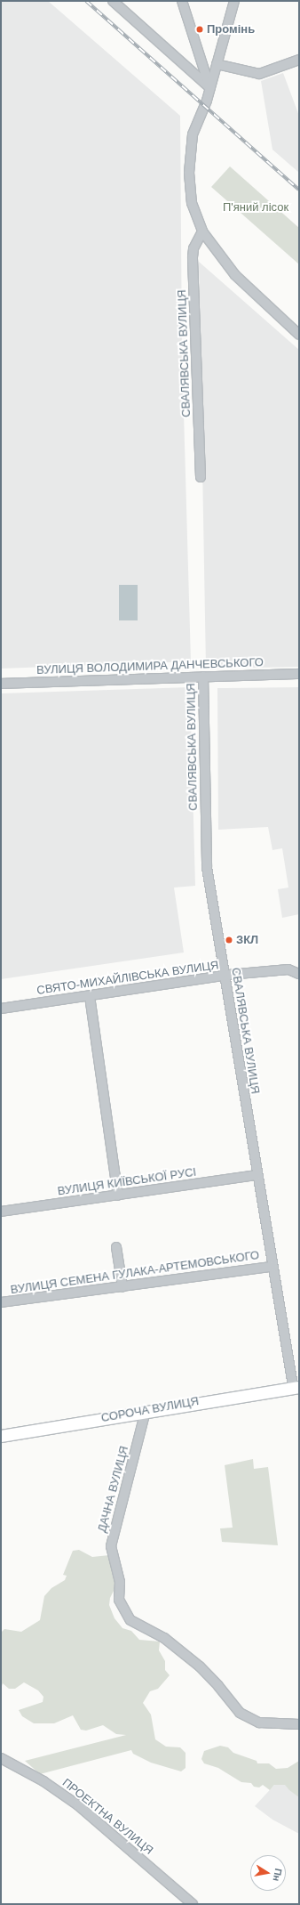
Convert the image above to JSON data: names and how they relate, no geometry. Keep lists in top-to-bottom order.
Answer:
{
  "streets": {
    "main road": ["СОРОЧА ВУЛИЦЯ"],
    "street": [
      "СВАЛЯВСЬКА ВУЛИЦЯ",
      "ВУЛИЦЯ ВОЛОДИМИРА ДАНЧЕВСЬКОГО",
      "СВЯТО-МИХАЙЛІВСЬКА ВУЛИЦЯ",
      "ВУЛИЦЯ КИЇВСЬКОЇ РУСІ",
      "ВУЛИЦЯ СЕМЕНА ГУЛАКА-АРТЕМОВСЬКОГО",
      "ДАЧНА ВУЛИЦЯ",
      "ПРОЕКТНА ВУЛИЦЯ"
    ]
  },
  "crossings": [
    ["СВАЛЯВСЬКА ВУЛИЦЯ", "ВУЛИЦЯ ВОЛОДИМИРА ДАНЧЕВСЬКОГО"],
    ["СВАЛЯВСЬКА ВУЛИЦЯ", "СВЯТО-МИХАЙЛІВСЬКА ВУЛИЦЯ"],
    ["СВАЛЯВСЬКА ВУЛИЦЯ", "ВУЛИЦЯ КИЇВСЬКОЇ РУСІ"],
    ["СВАЛЯВСЬКА ВУЛИЦЯ", "ВУЛИЦЯ СЕМЕНА ГУЛАКА-АРТЕМОВСЬКОГО"],
    ["СВАЛЯВСЬКА ВУЛИЦЯ", "СОРОЧА ВУЛИЦЯ"],
    ["СОРОЧА ВУЛИЦЯ", "ДАЧНА ВУЛИЦЯ"]
  ],
  "parks": ["П'яний лісок"],
  "places": ["Промінь", "ЗКЛ"],
  "north": "right"
}
